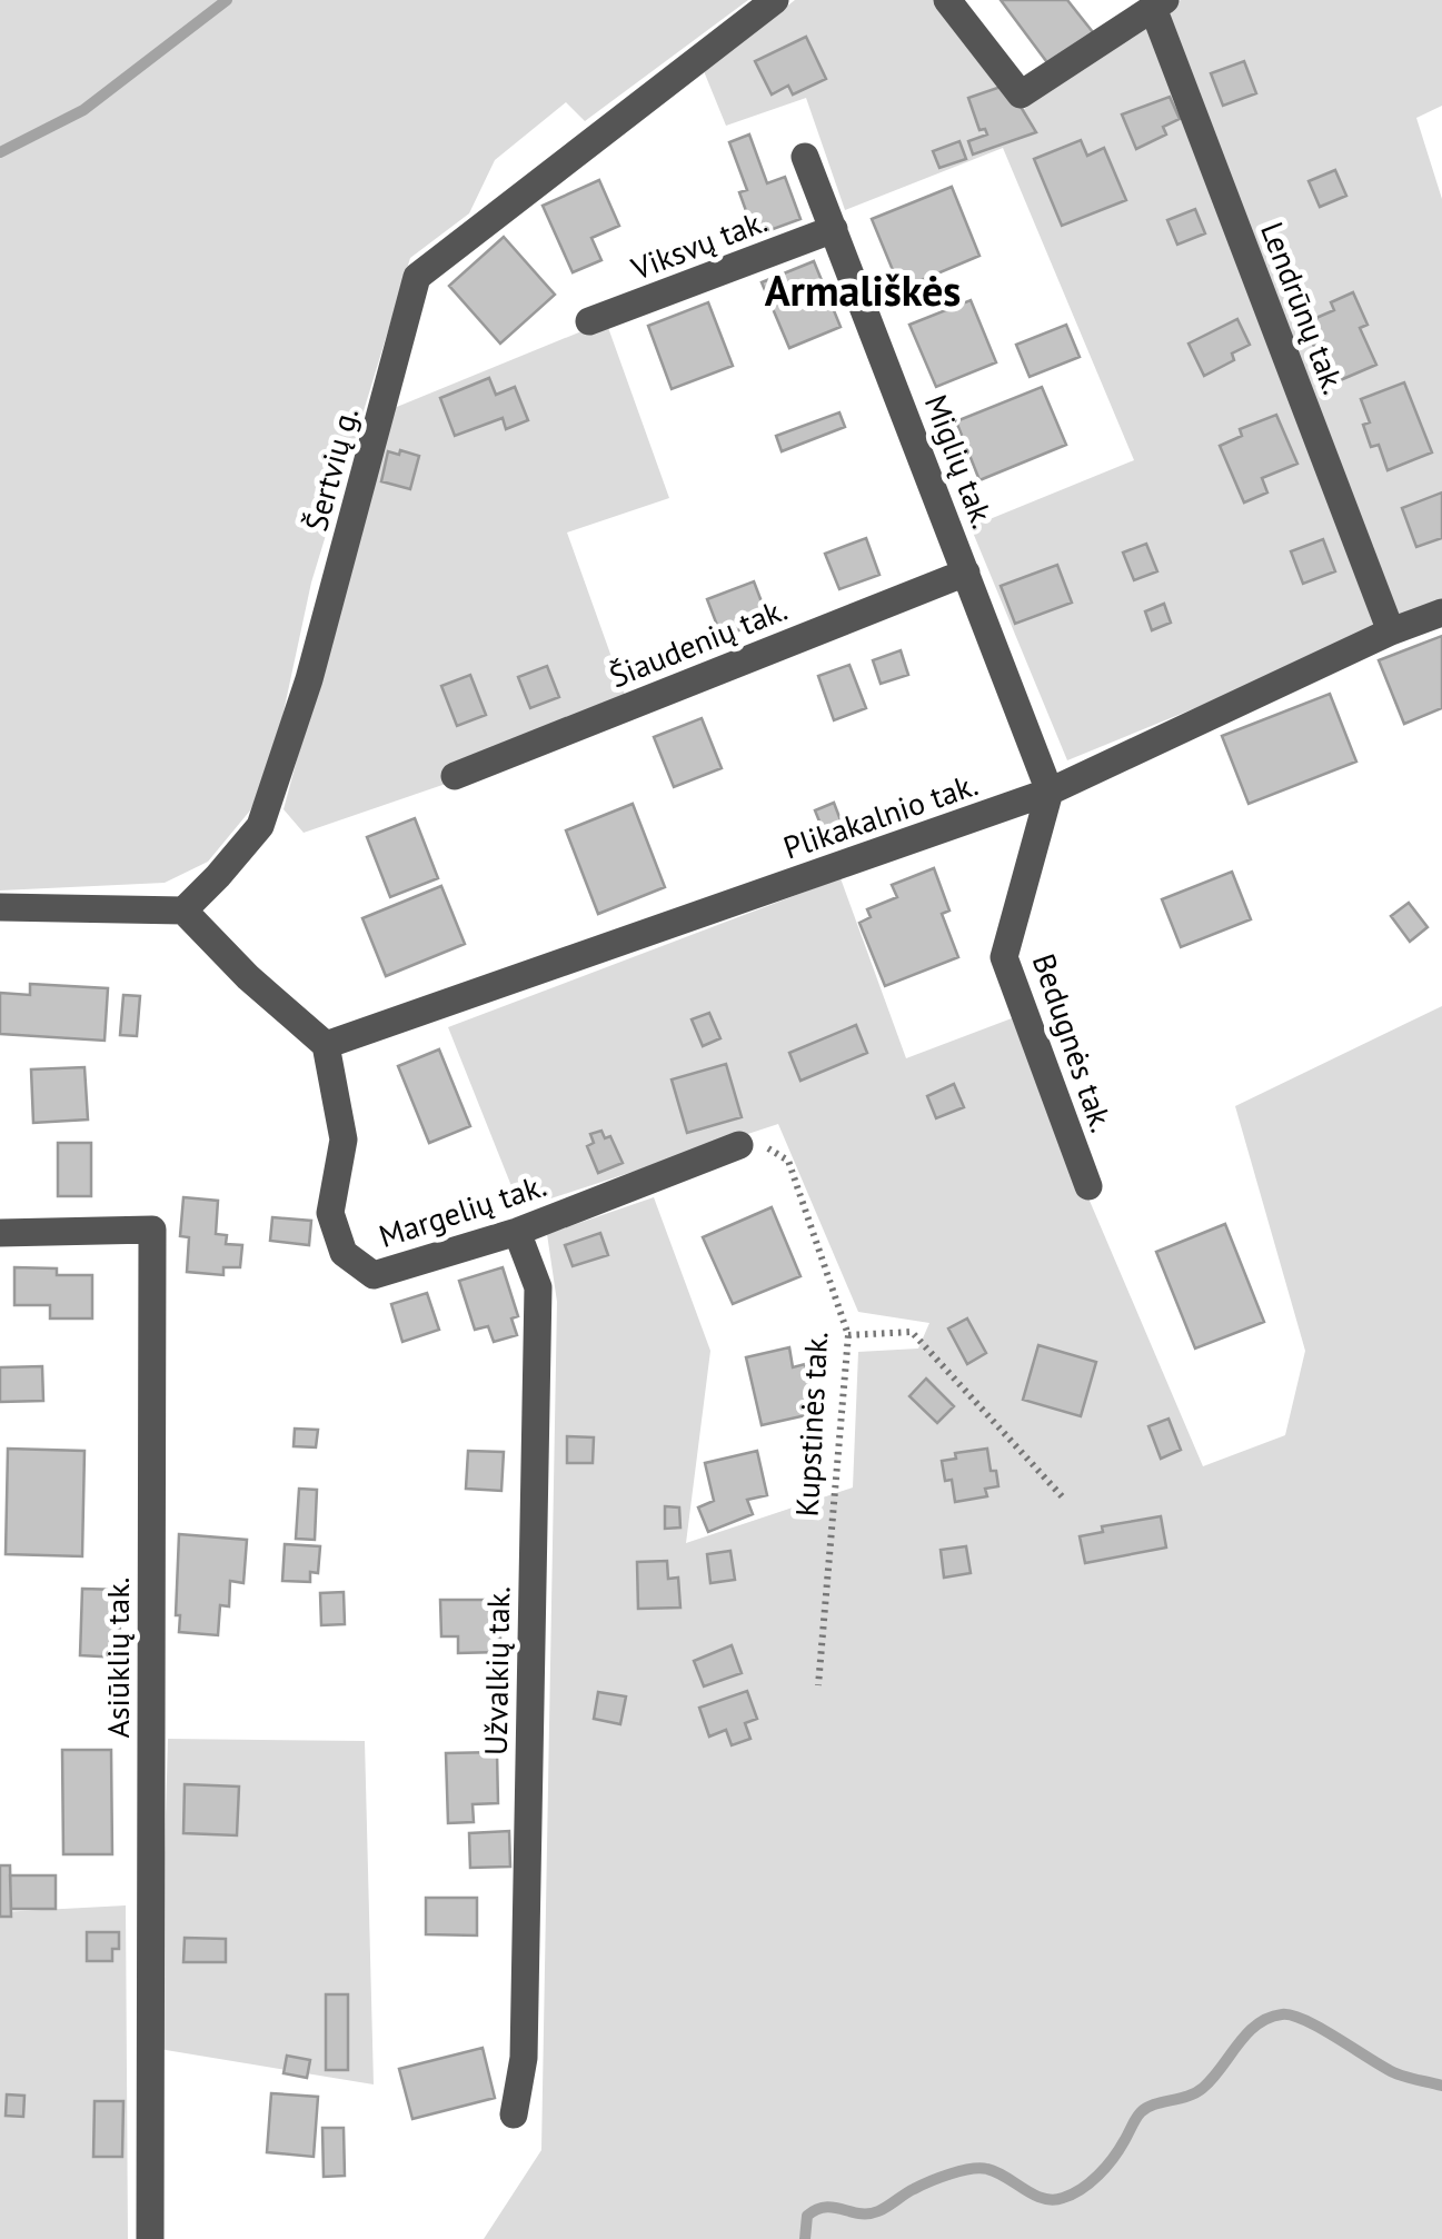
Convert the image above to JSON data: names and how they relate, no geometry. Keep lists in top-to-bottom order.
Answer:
{
  "streets": {
    "street": [
      "Viksvų tak.",
      "Lendrūnų tak.",
      "Miglių tak.",
      "Šertvių g.",
      "Šiaudenių tak.",
      "Plikakalnio tak.",
      "Bedugnės tak.",
      "Margelių tak.",
      "Asiūklių tak.",
      "Užvalkių tak."
    ],
    "path": ["Kupstinės tak."]
  },
  "crossings": [
    ["Viksvų tak.", "Miglių tak."],
    ["Lendrūnų tak.", "Plikakalnio tak."],
    ["Miglių tak.", "Šiaudenių tak."],
    ["Miglių tak.", "Plikakalnio tak."],
    ["Miglių tak.", "Bedugnės tak."],
    ["Plikakalnio tak.", "Bedugnės tak."],
    ["Plikakalnio tak.", "Margelių tak."],
    ["Margelių tak.", "Kupstinės tak."],
    ["Margelių tak.", "Užvalkių tak."]
  ],
  "districts": ["Armališkės"]
}
